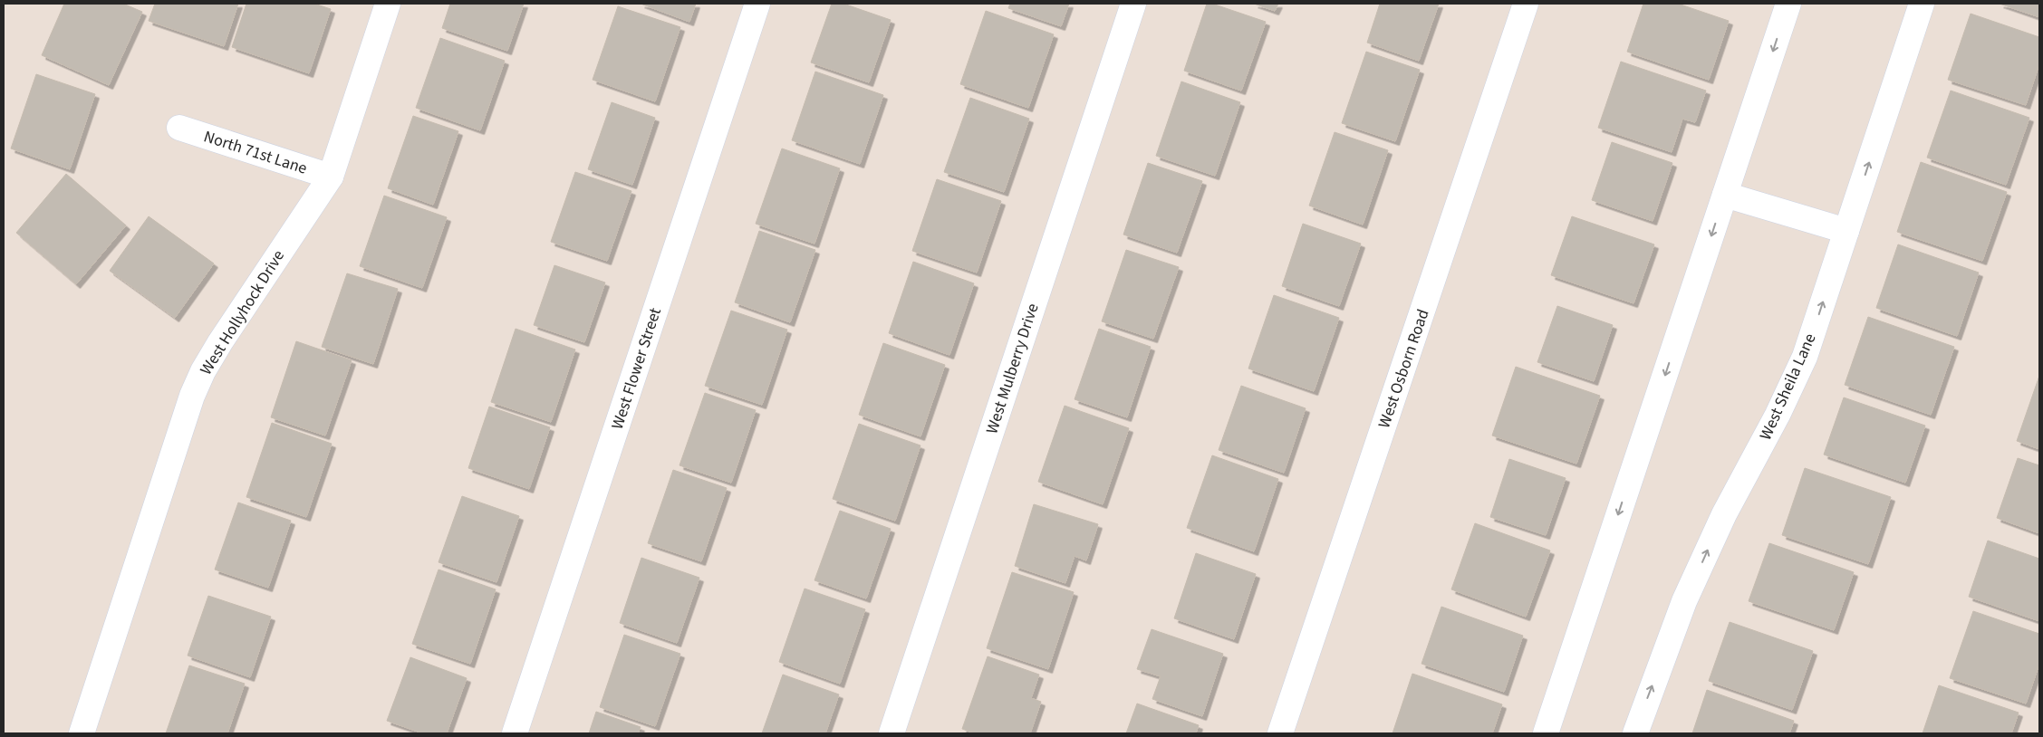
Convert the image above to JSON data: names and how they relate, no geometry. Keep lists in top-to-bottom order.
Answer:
{
  "streets": {
    "street": [
      "North 71st Lane",
      "West Hollyhock Drive",
      "West Flower Street",
      "West Mulberry Drive",
      "West Osborn Road",
      "West Sheila Lane"
    ]
  },
  "crossings": [
    ["North 71st Lane", "West Hollyhock Drive"]
  ]
}
